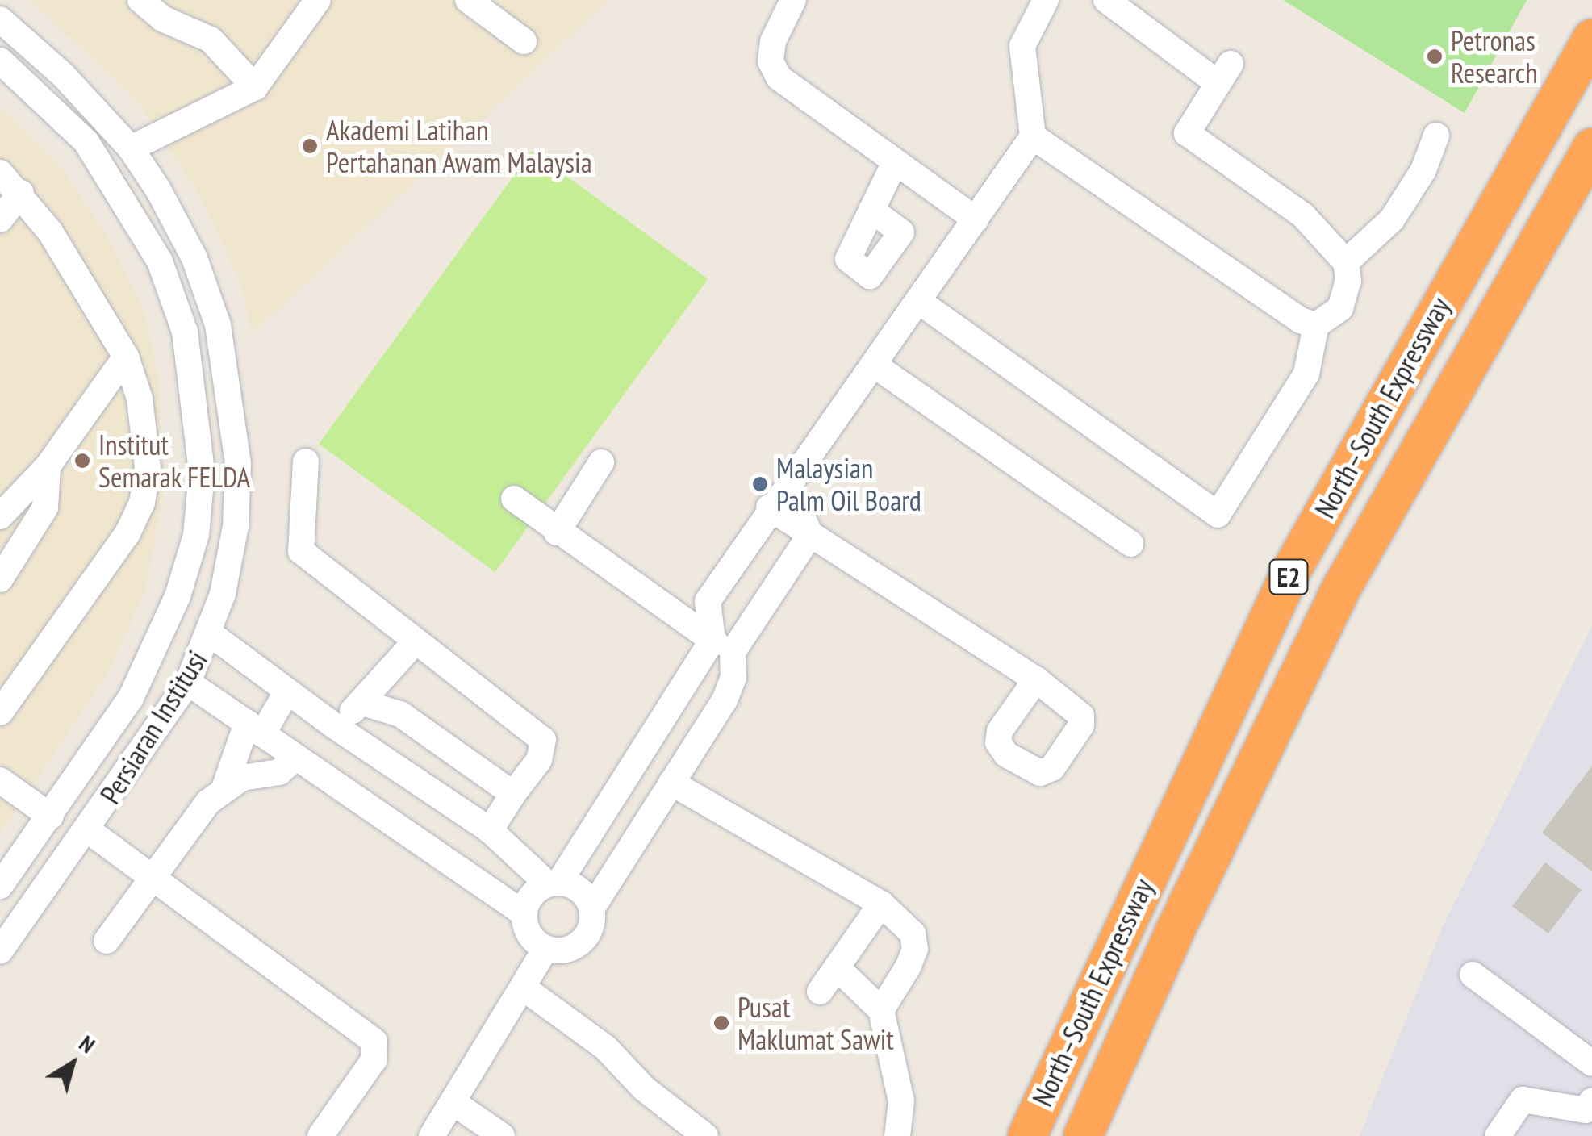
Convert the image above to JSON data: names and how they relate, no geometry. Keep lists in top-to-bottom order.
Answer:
{
  "streets": {
    "highway": ["North–South Expressway", "E2"],
    "street": ["Persiaran Institusi"]
  },
  "places": [
    "Petronas Research",
    "Akademi Latihan Pertahanan Awam Malaysia",
    "Institut Semarak FELDA",
    "Malaysian Palm Oil Board",
    "Pusat Maklumat Sawit"
  ],
  "north": "top right"
}
